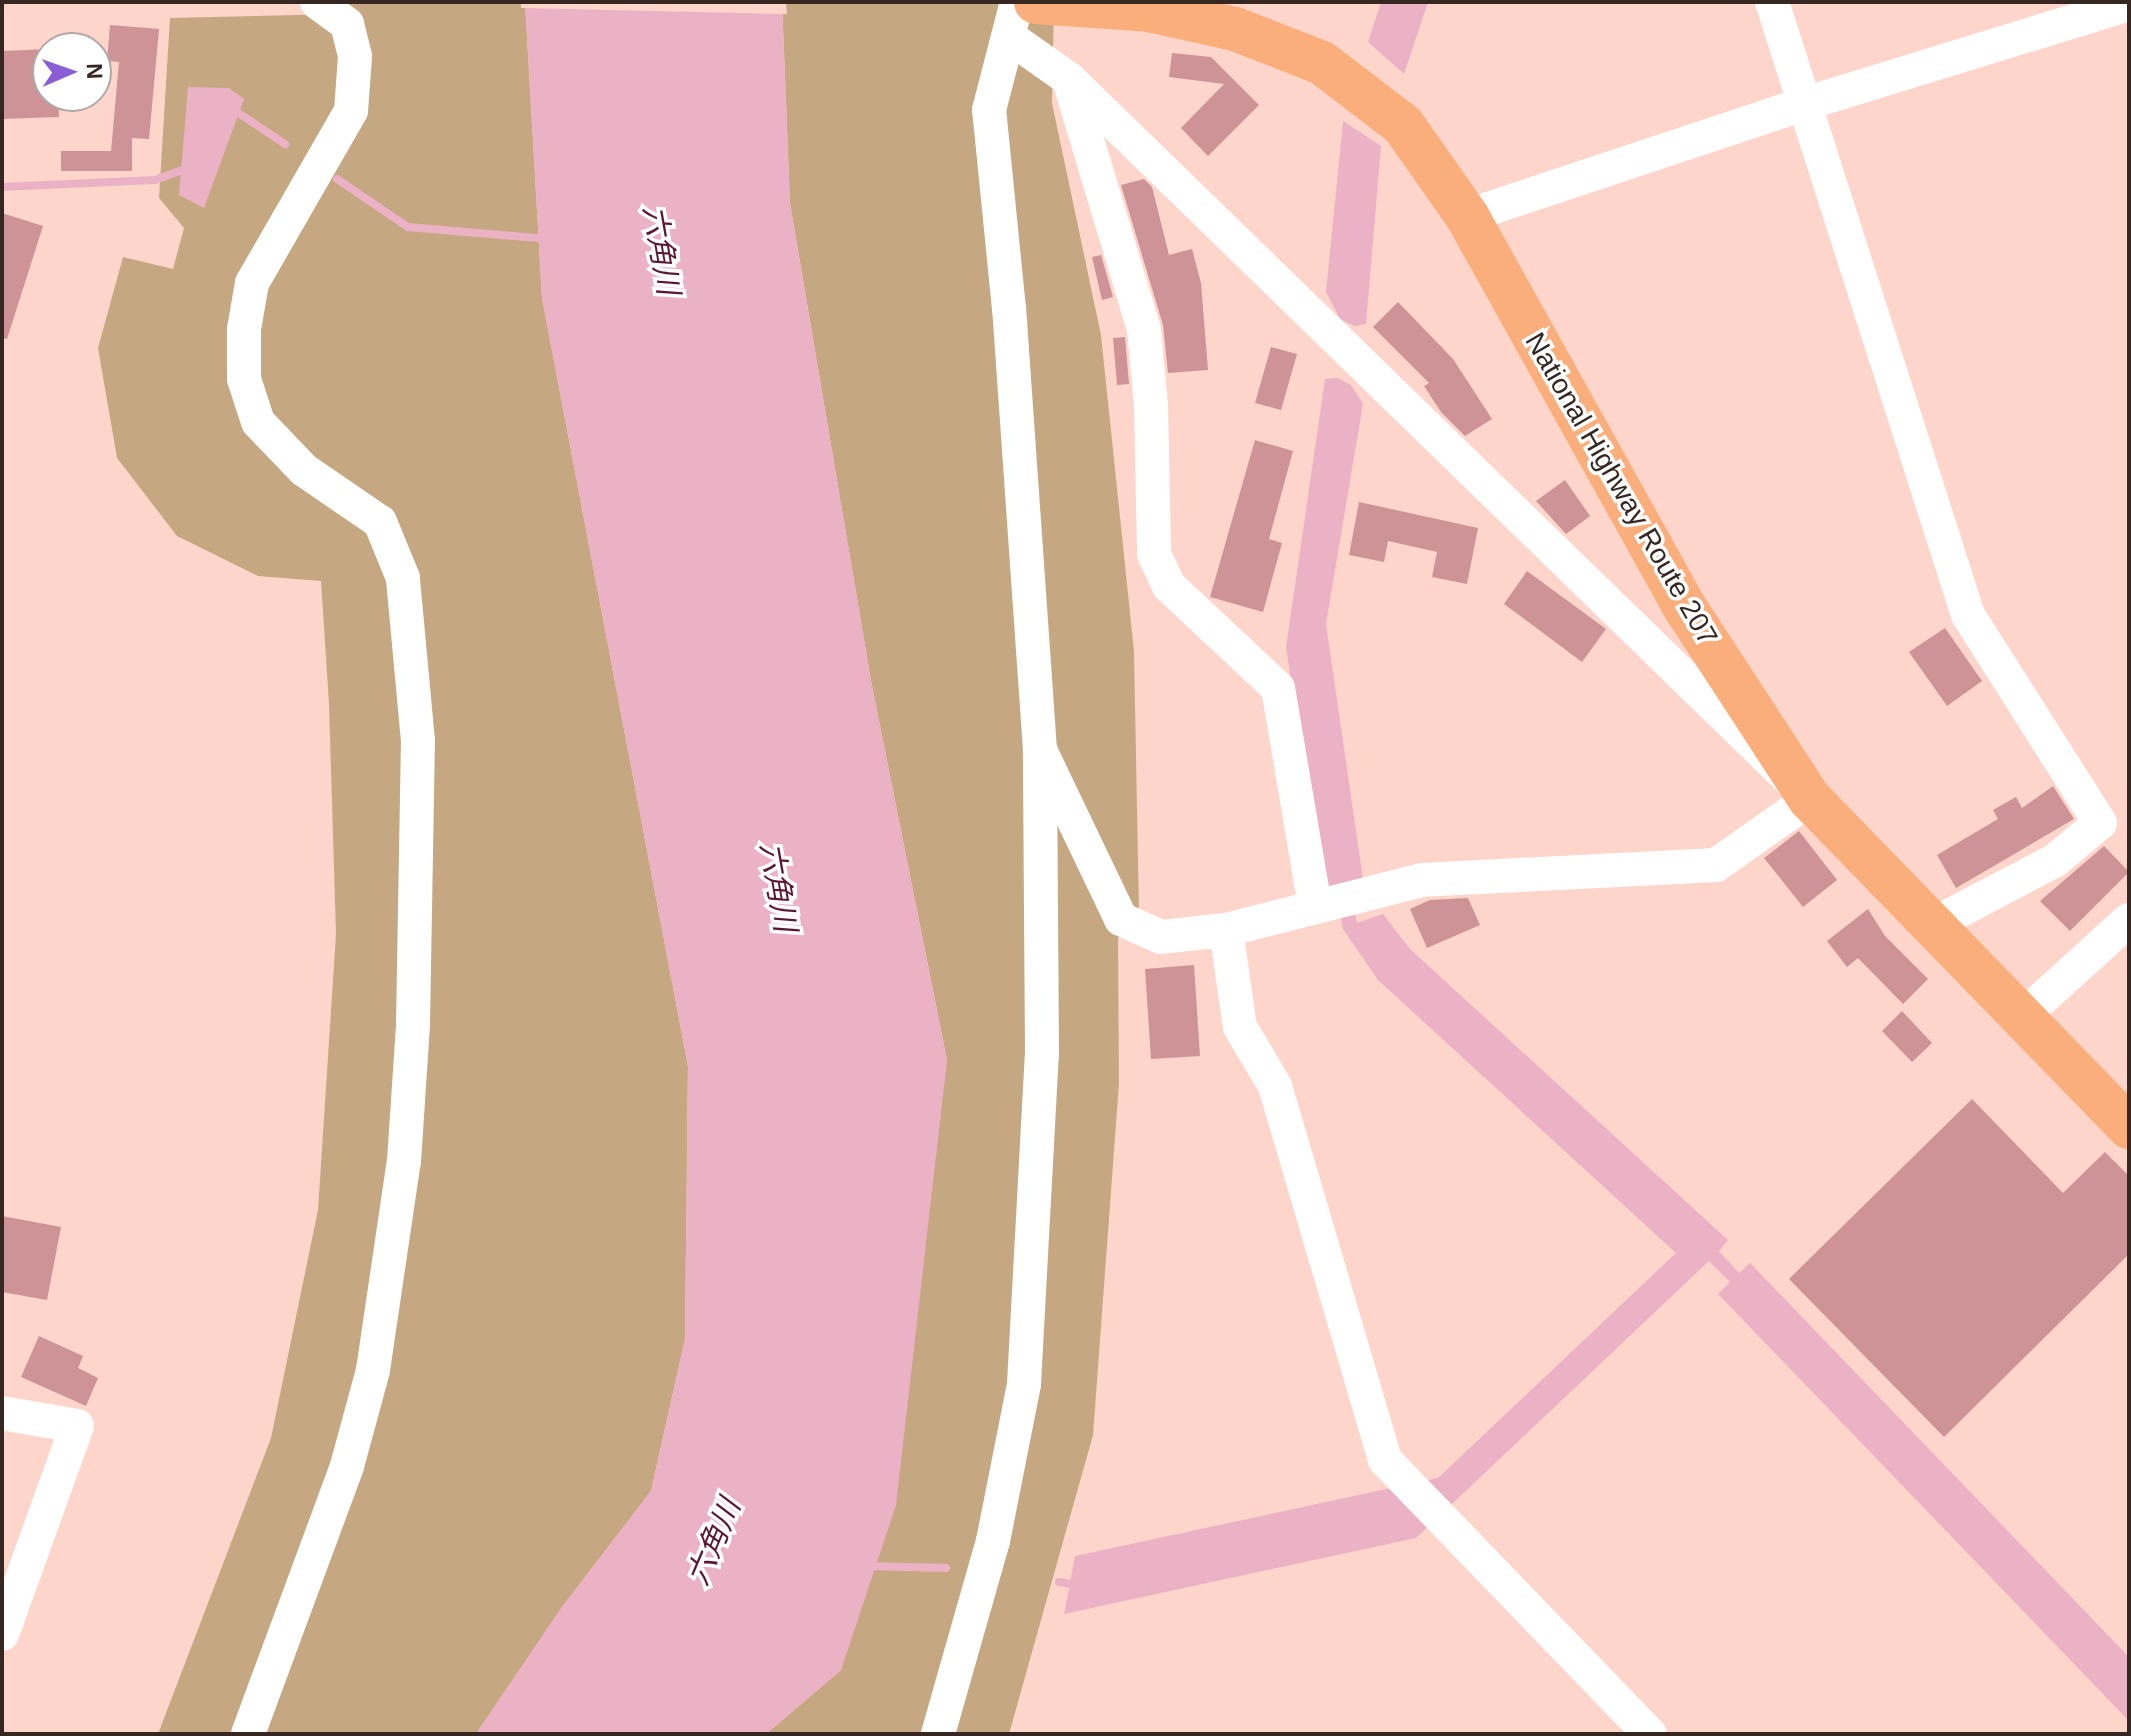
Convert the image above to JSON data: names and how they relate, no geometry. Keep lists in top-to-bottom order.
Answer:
{
  "streets": {
    "highway": ["National Highway Route 207"]
  },
  "water": ["六角川"],
  "north": "right"
}
